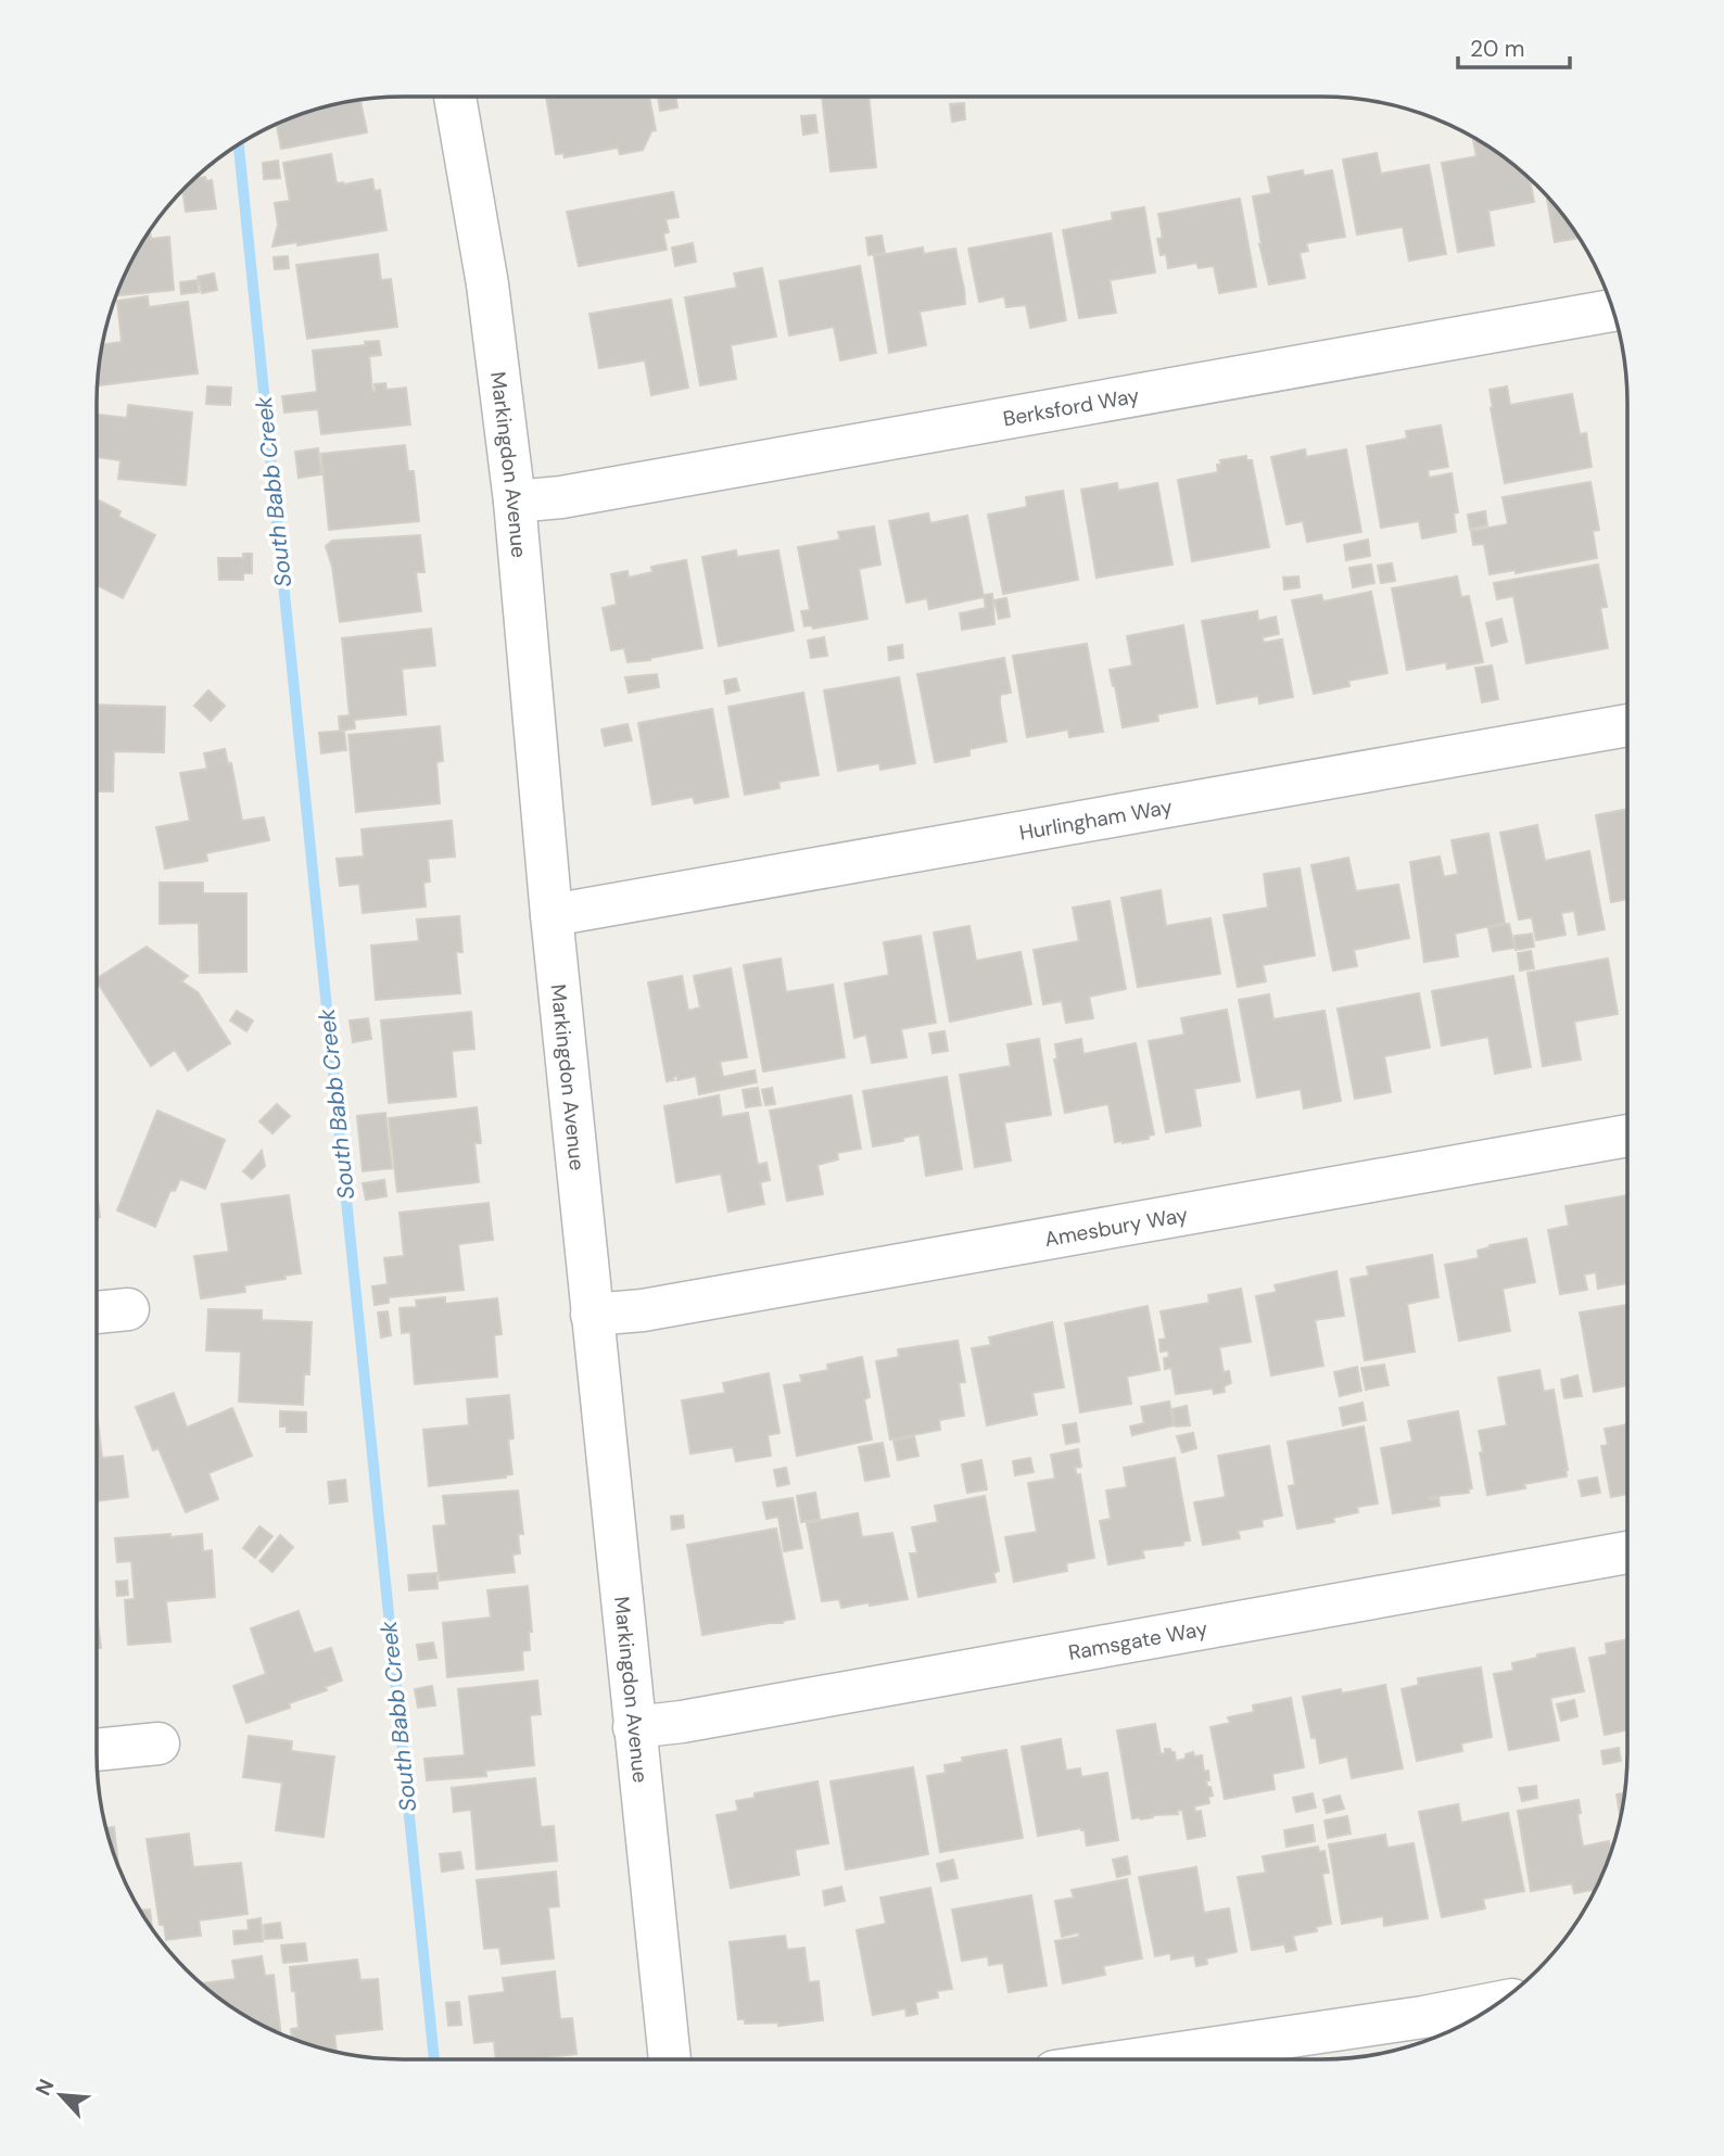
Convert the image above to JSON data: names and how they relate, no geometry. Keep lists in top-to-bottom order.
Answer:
{
  "streets": {
    "street": [
      "Berksford Way",
      "Markingdon Avenue",
      "Hurlingham Way",
      "Amesbury Way",
      "Ramsgate Way"
    ]
  },
  "crossings": [
    ["Berksford Way", "Markingdon Avenue"],
    ["Markingdon Avenue", "Hurlingham Way"],
    ["Markingdon Avenue", "Amesbury Way"],
    ["Markingdon Avenue", "Ramsgate Way"]
  ],
  "water": ["South Babb Creek"],
  "scale_bar": "20 m",
  "north": "top left"
}
